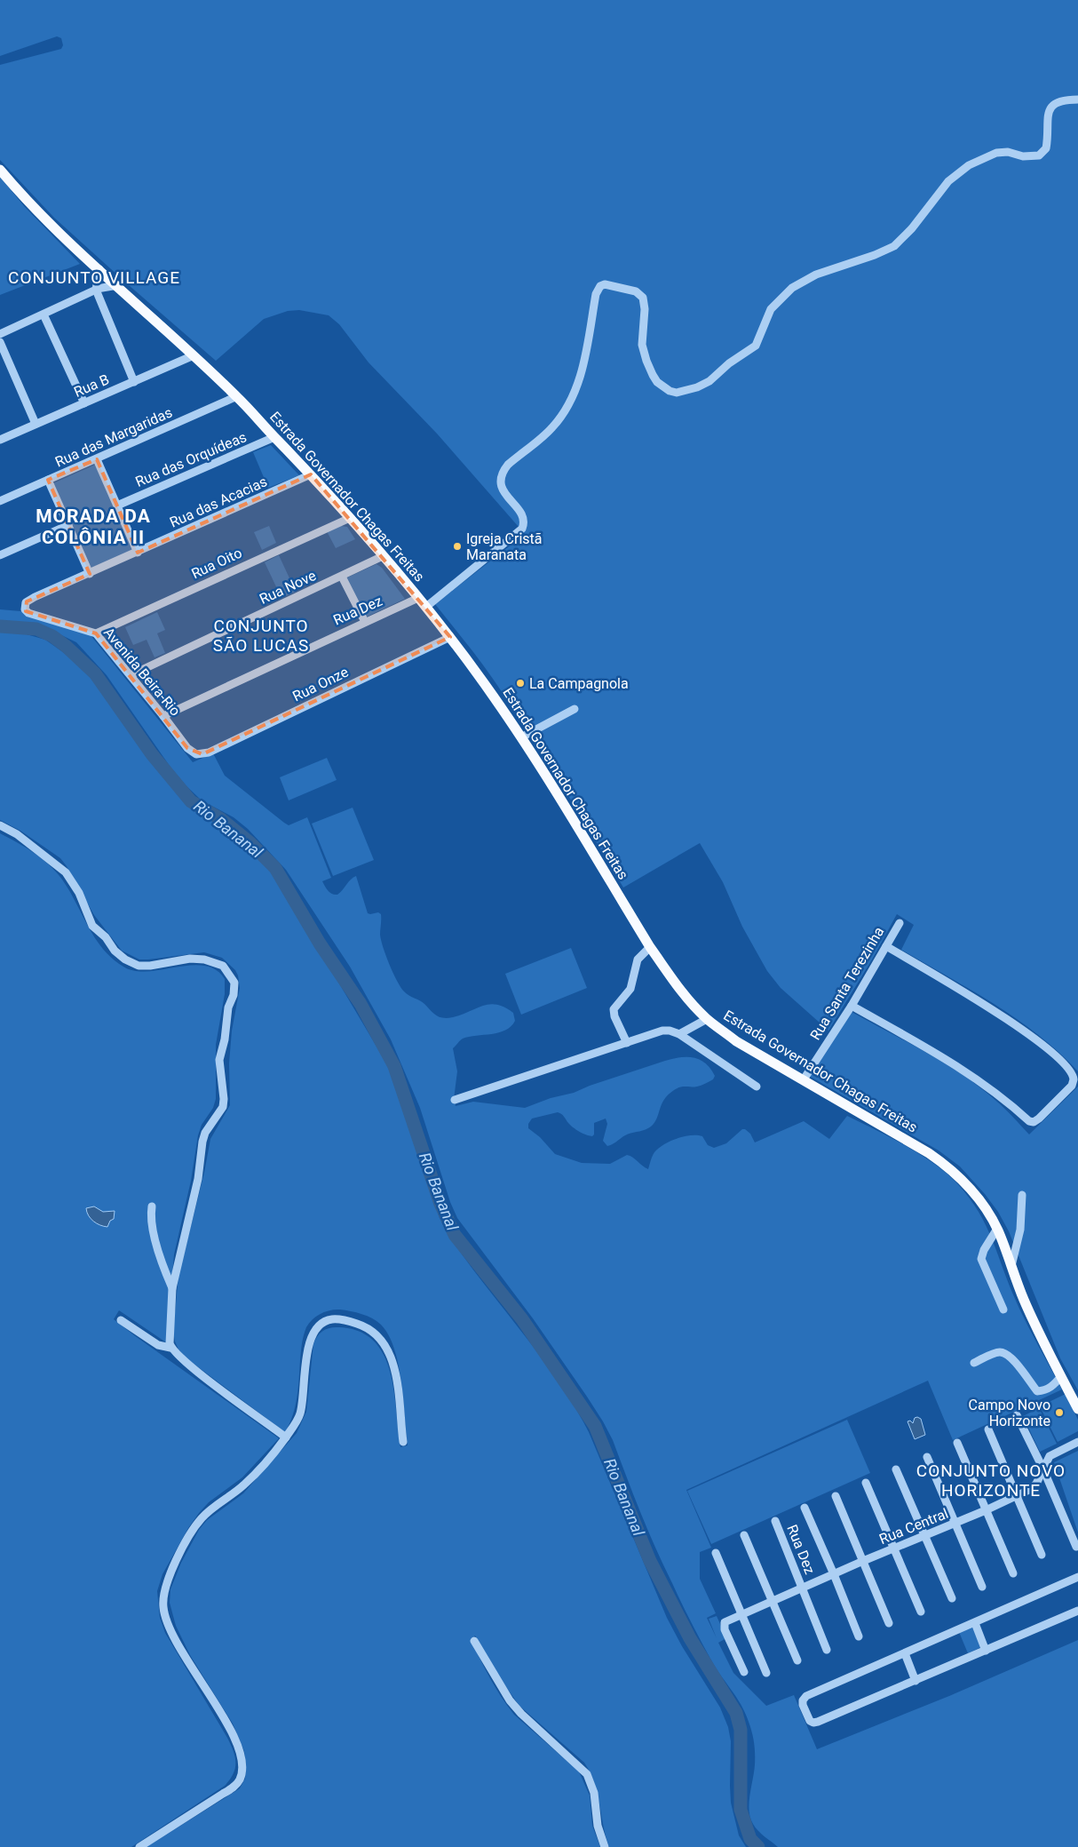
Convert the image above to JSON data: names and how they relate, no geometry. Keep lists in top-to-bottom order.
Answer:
{
  "streets": {
    "main road": ["Estrada Governador Chagas Freitas"],
    "street": [
      "Rua B",
      "Rua das Margaridas",
      "Rua das Orquídeas",
      "Rua das Acacias",
      "Rua Oito",
      "Rua Nove",
      "Rua Dez",
      "Avenida Beira-Rio",
      "Rua Onze",
      "Rua Santa Terezinha",
      "Rua Central"
    ]
  },
  "crossings": [
    ["Rua B", "Estrada Governador Chagas Freitas"],
    ["Rua das Margaridas", "Estrada Governador Chagas Freitas"],
    ["Rua das Orquídeas", "Estrada Governador Chagas Freitas"],
    ["Estrada Governador Chagas Freitas", "Rua das Acacias"],
    ["Estrada Governador Chagas Freitas", "Rua Oito"],
    ["Estrada Governador Chagas Freitas", "Rua Nove"],
    ["Estrada Governador Chagas Freitas", "Rua Dez"],
    ["Estrada Governador Chagas Freitas", "Rua Onze"],
    ["Estrada Governador Chagas Freitas", "Rua Santa Terezinha"],
    ["Rua das Acacias", "Avenida Beira-Rio"],
    ["Rua Oito", "Avenida Beira-Rio"],
    ["Rua Nove", "Avenida Beira-Rio"],
    ["Rua Dez", "Avenida Beira-Rio"],
    ["Rua Dez", "Rua Central"],
    ["Avenida Beira-Rio", "Rua Onze"]
  ],
  "districts": [
    "CONJUNTO VILLAGE",
    "MORADA DA COLÔNIA II",
    "CONJUNTO SÃO LUCAS",
    "CONJUNTO NOVO HORIZONTE"
  ],
  "water": ["Rio Bananal"],
  "places": ["Igreja Cristã Maranata", "La Campagnola", "Campo Novo Horizonte"]
}
